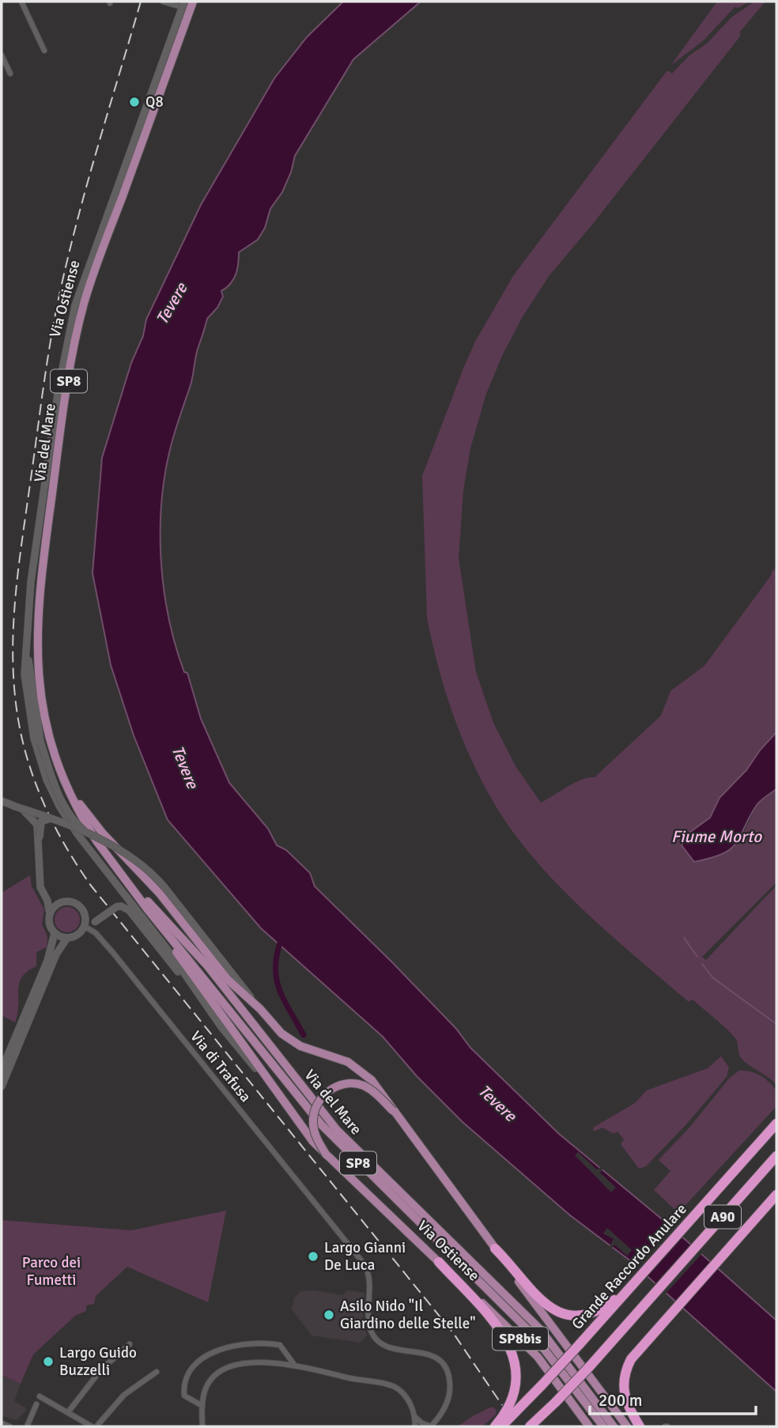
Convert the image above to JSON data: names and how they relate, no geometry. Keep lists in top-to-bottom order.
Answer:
{
  "streets": {
    "highway": ["A90", "Grande Raccordo Anulare"],
    "main road": [
      "Via Ostiense",
      "SP8",
      "Via del Mare",
      "SP8bis"
    ],
    "street": ["Via di Trafusa"]
  },
  "crossings": [
    ["Via Ostiense", "Via del Mare"],
    ["Via Ostiense", "SP8bis"]
  ],
  "water": ["Tevere", "Fiume Morto"],
  "parks": ["Parco dei Fumetti"],
  "places": [
    "Q8",
    "Largo Gianni De Luca",
    "Asilo Nido \"Il Giardino delle Stelle\"",
    "Largo Guido Buzzelli"
  ],
  "scale_bar": "200 m"
}
